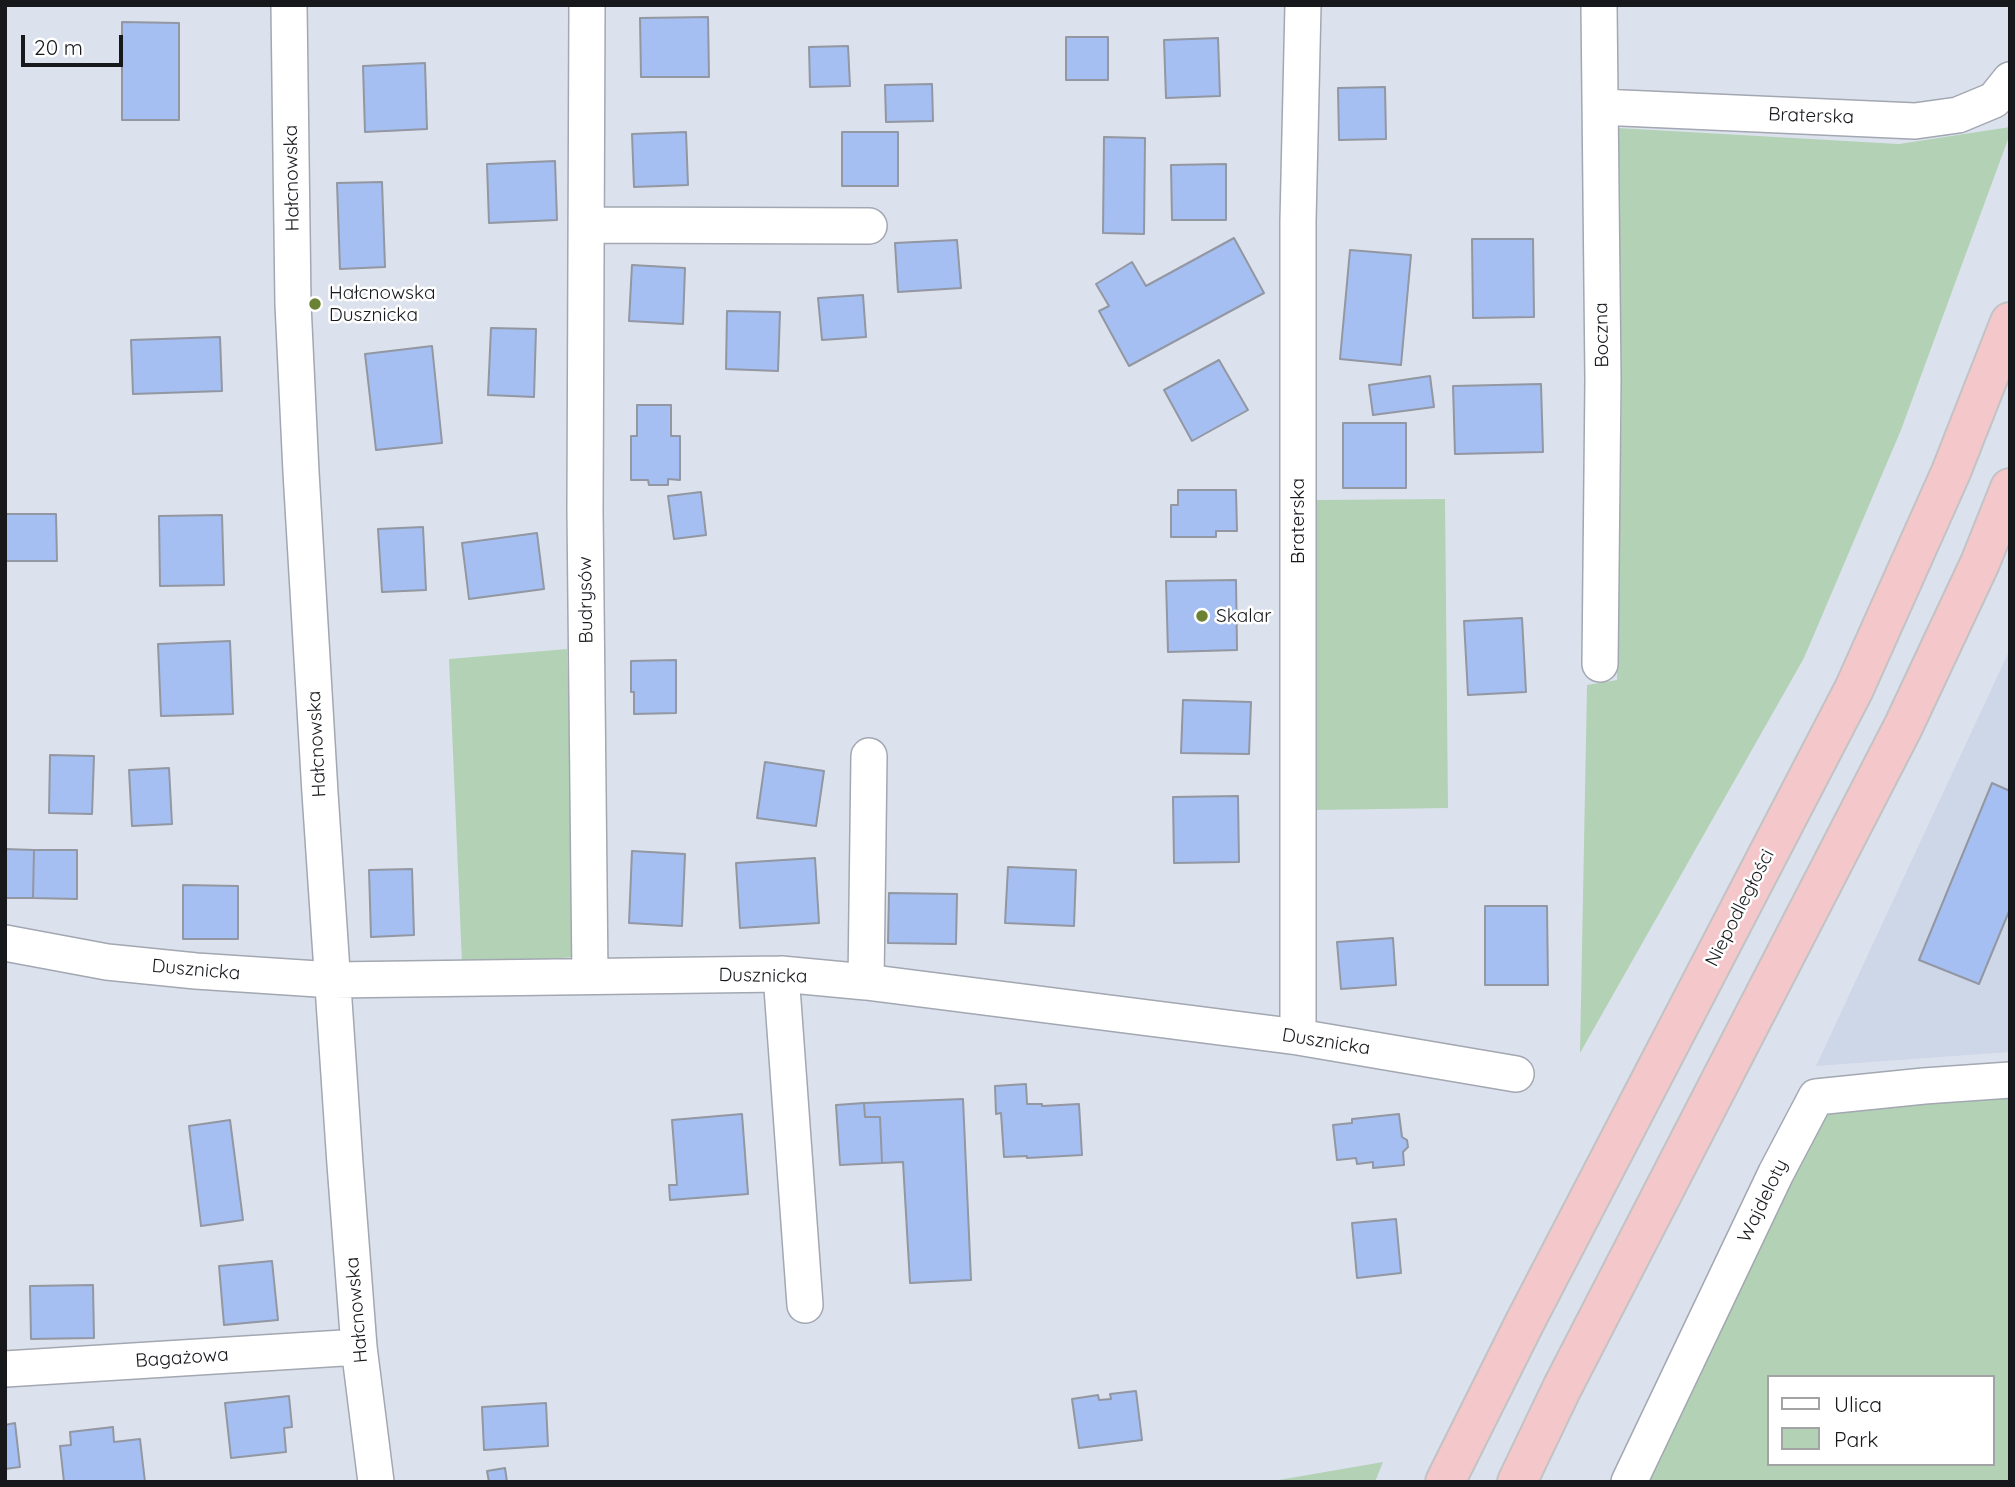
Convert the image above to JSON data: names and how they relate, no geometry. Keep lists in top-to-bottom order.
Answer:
{
  "streets": {
    "highway": ["Niepodległości"],
    "street": [
      "Braterska",
      "Hałcnowska",
      "Boczna",
      "Budrysów",
      "Dusznicka",
      "Wajdeloty",
      "Bagażowa"
    ]
  },
  "crossings": [
    ["Braterska", "Boczna"],
    ["Braterska", "Dusznicka"],
    ["Hałcnowska", "Dusznicka"],
    ["Hałcnowska", "Bagażowa"],
    ["Budrysów", "Dusznicka"]
  ],
  "places": ["Hałcnowska Dusznicka", "Skalar"],
  "legend": ["Ulica", "Park"],
  "scale_bar": "20 m"
}
